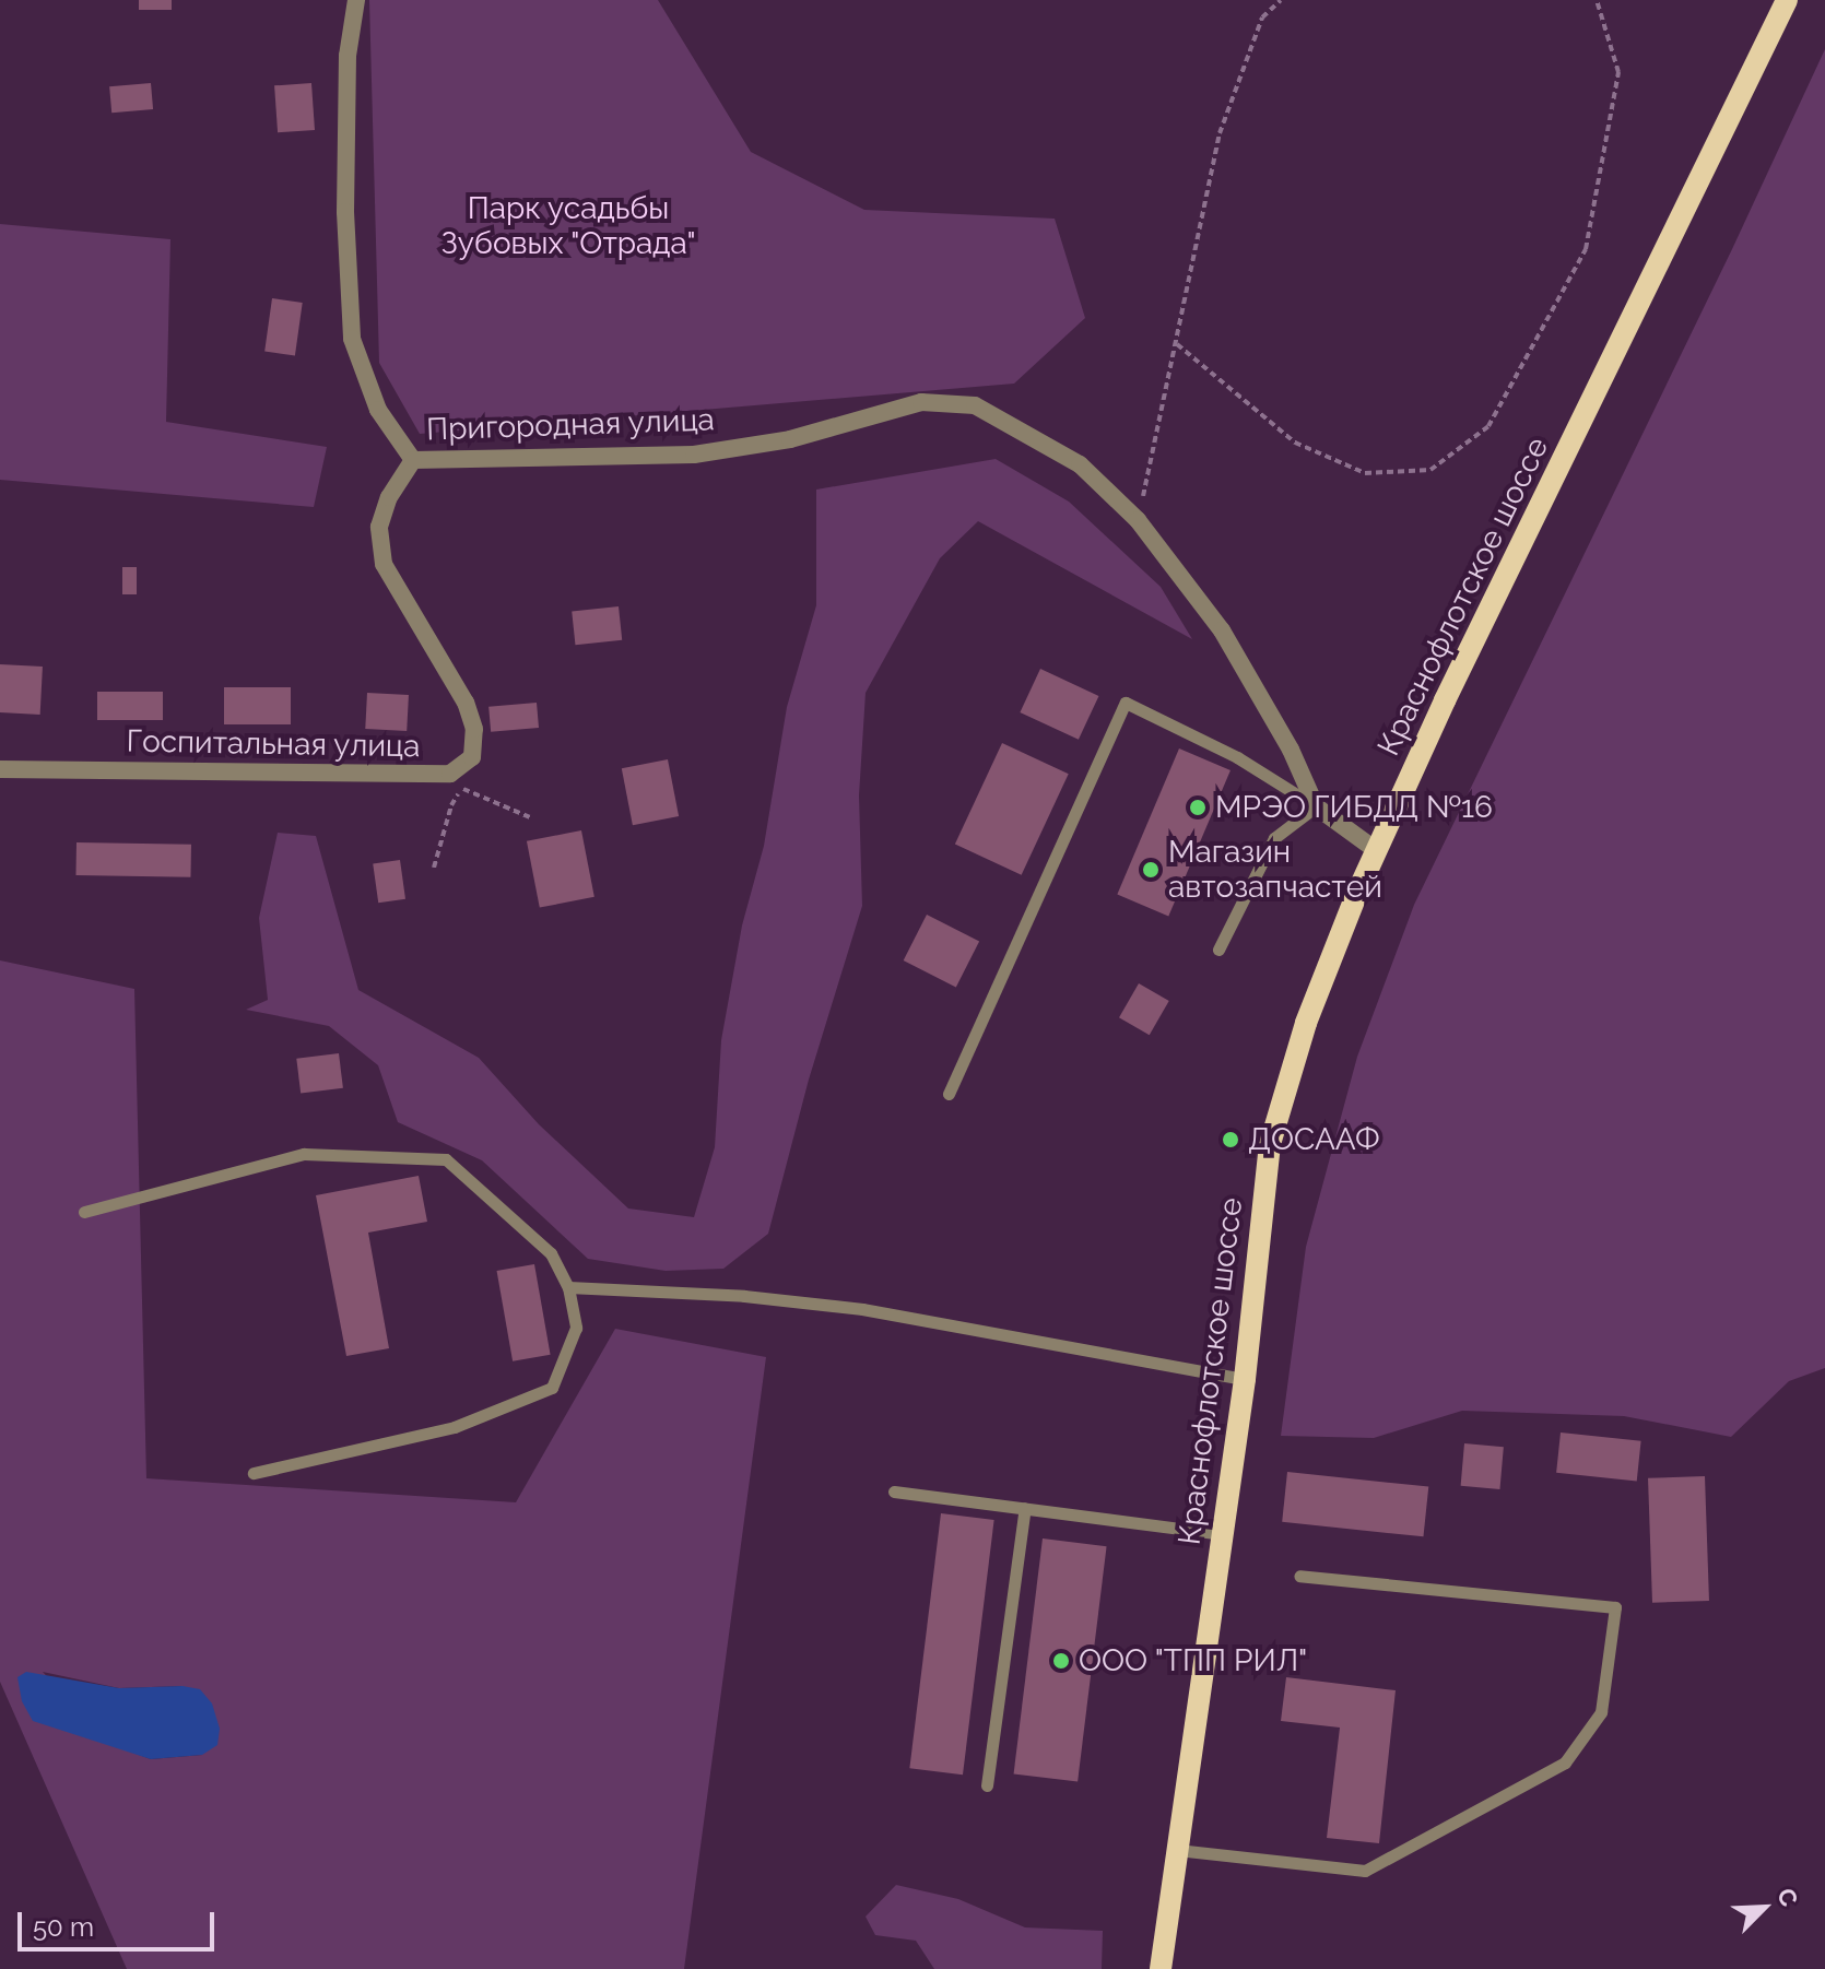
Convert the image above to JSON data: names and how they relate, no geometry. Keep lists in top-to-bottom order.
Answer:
{
  "streets": {
    "main road": ["Краснофлотское шоссе"],
    "street": ["Пригородная улица", "Госпитальная улица"]
  },
  "crossings": [
    ["Пригородная улица", "Госпитальная улица"]
  ],
  "parks": ["Парк усадьбы Зубовых \"Отрада\""],
  "places": [
    "МРЭО ГИБДД №16",
    "Магазин автозапчастей",
    "ДОСААФ",
    "ООО \"ТПП РИЛ\""
  ],
  "scale_bar": "50 m",
  "north": "top right"
}
